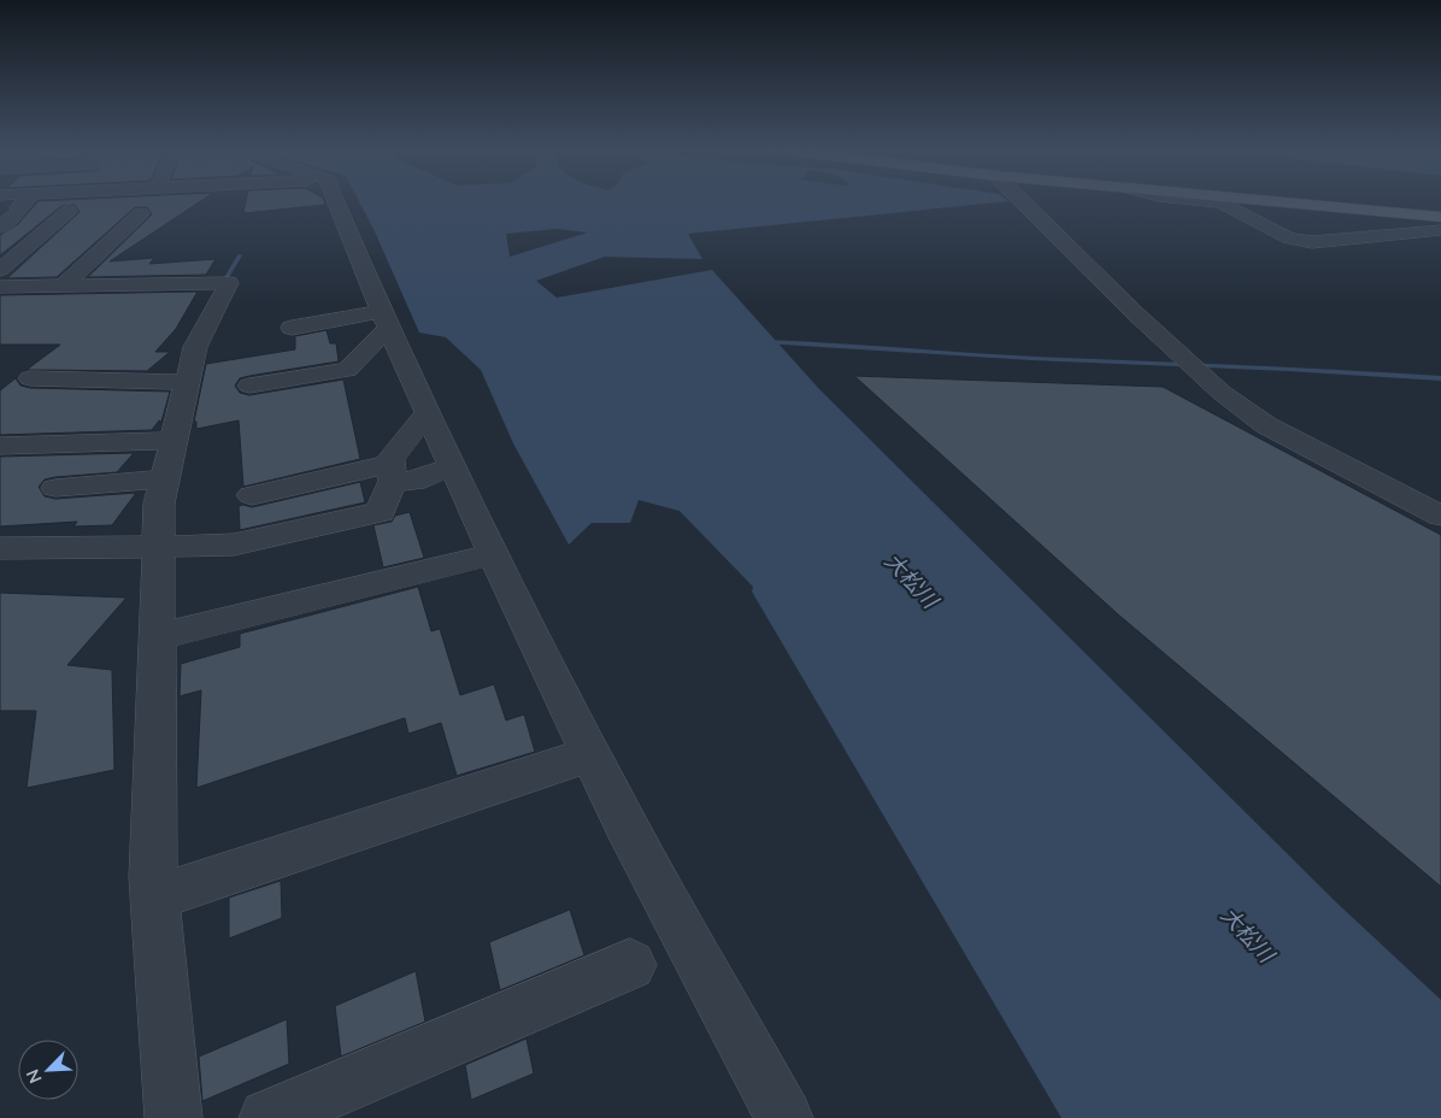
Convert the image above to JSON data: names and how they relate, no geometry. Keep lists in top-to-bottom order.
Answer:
{
  "water": ["大松川"],
  "north": "bottom left"
}
